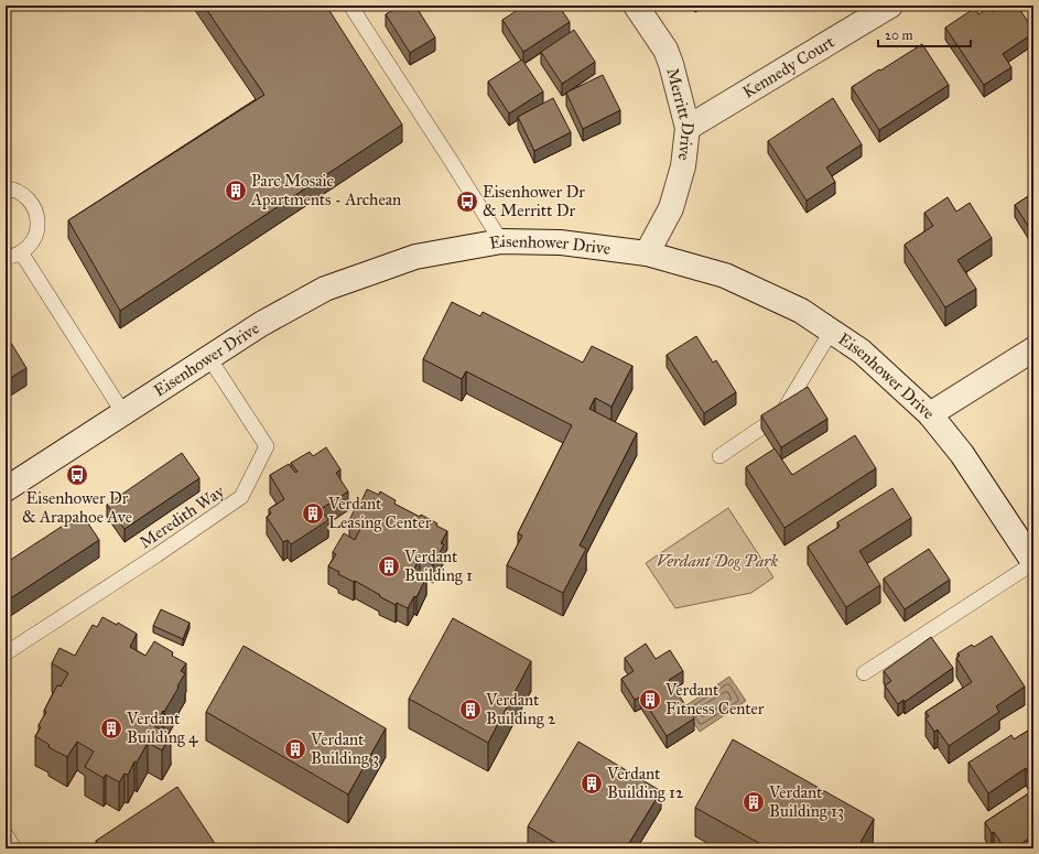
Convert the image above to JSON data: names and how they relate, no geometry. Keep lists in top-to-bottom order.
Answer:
{
  "streets": {
    "street": ["Kennedy Court", "Merritt Drive", "Eisenhower Drive"],
    "lane": ["Meredith Way"]
  },
  "crossings": [
    ["Kennedy Court", "Merritt Drive"],
    ["Merritt Drive", "Eisenhower Drive"],
    ["Eisenhower Drive", "Meredith Way"]
  ],
  "parks": ["Verdant Dog Park"],
  "places": {
    "building": [
      "Parc Mosaic Apartments - Archean",
      "Verdant Leasing Center",
      "Verdant Building 1",
      "Verdant Fitness Center",
      "Verdant Building 2",
      "Verdant Building 4",
      "Verdant Building 3",
      "Verdant Building 12",
      "Verdant Building 13"
    ],
    "bus stop": ["Eisenhower Dr & Merritt Dr", "Eisenhower Dr & Arapahoe Ave"]
  },
  "scale_bar": "20 m"
}
